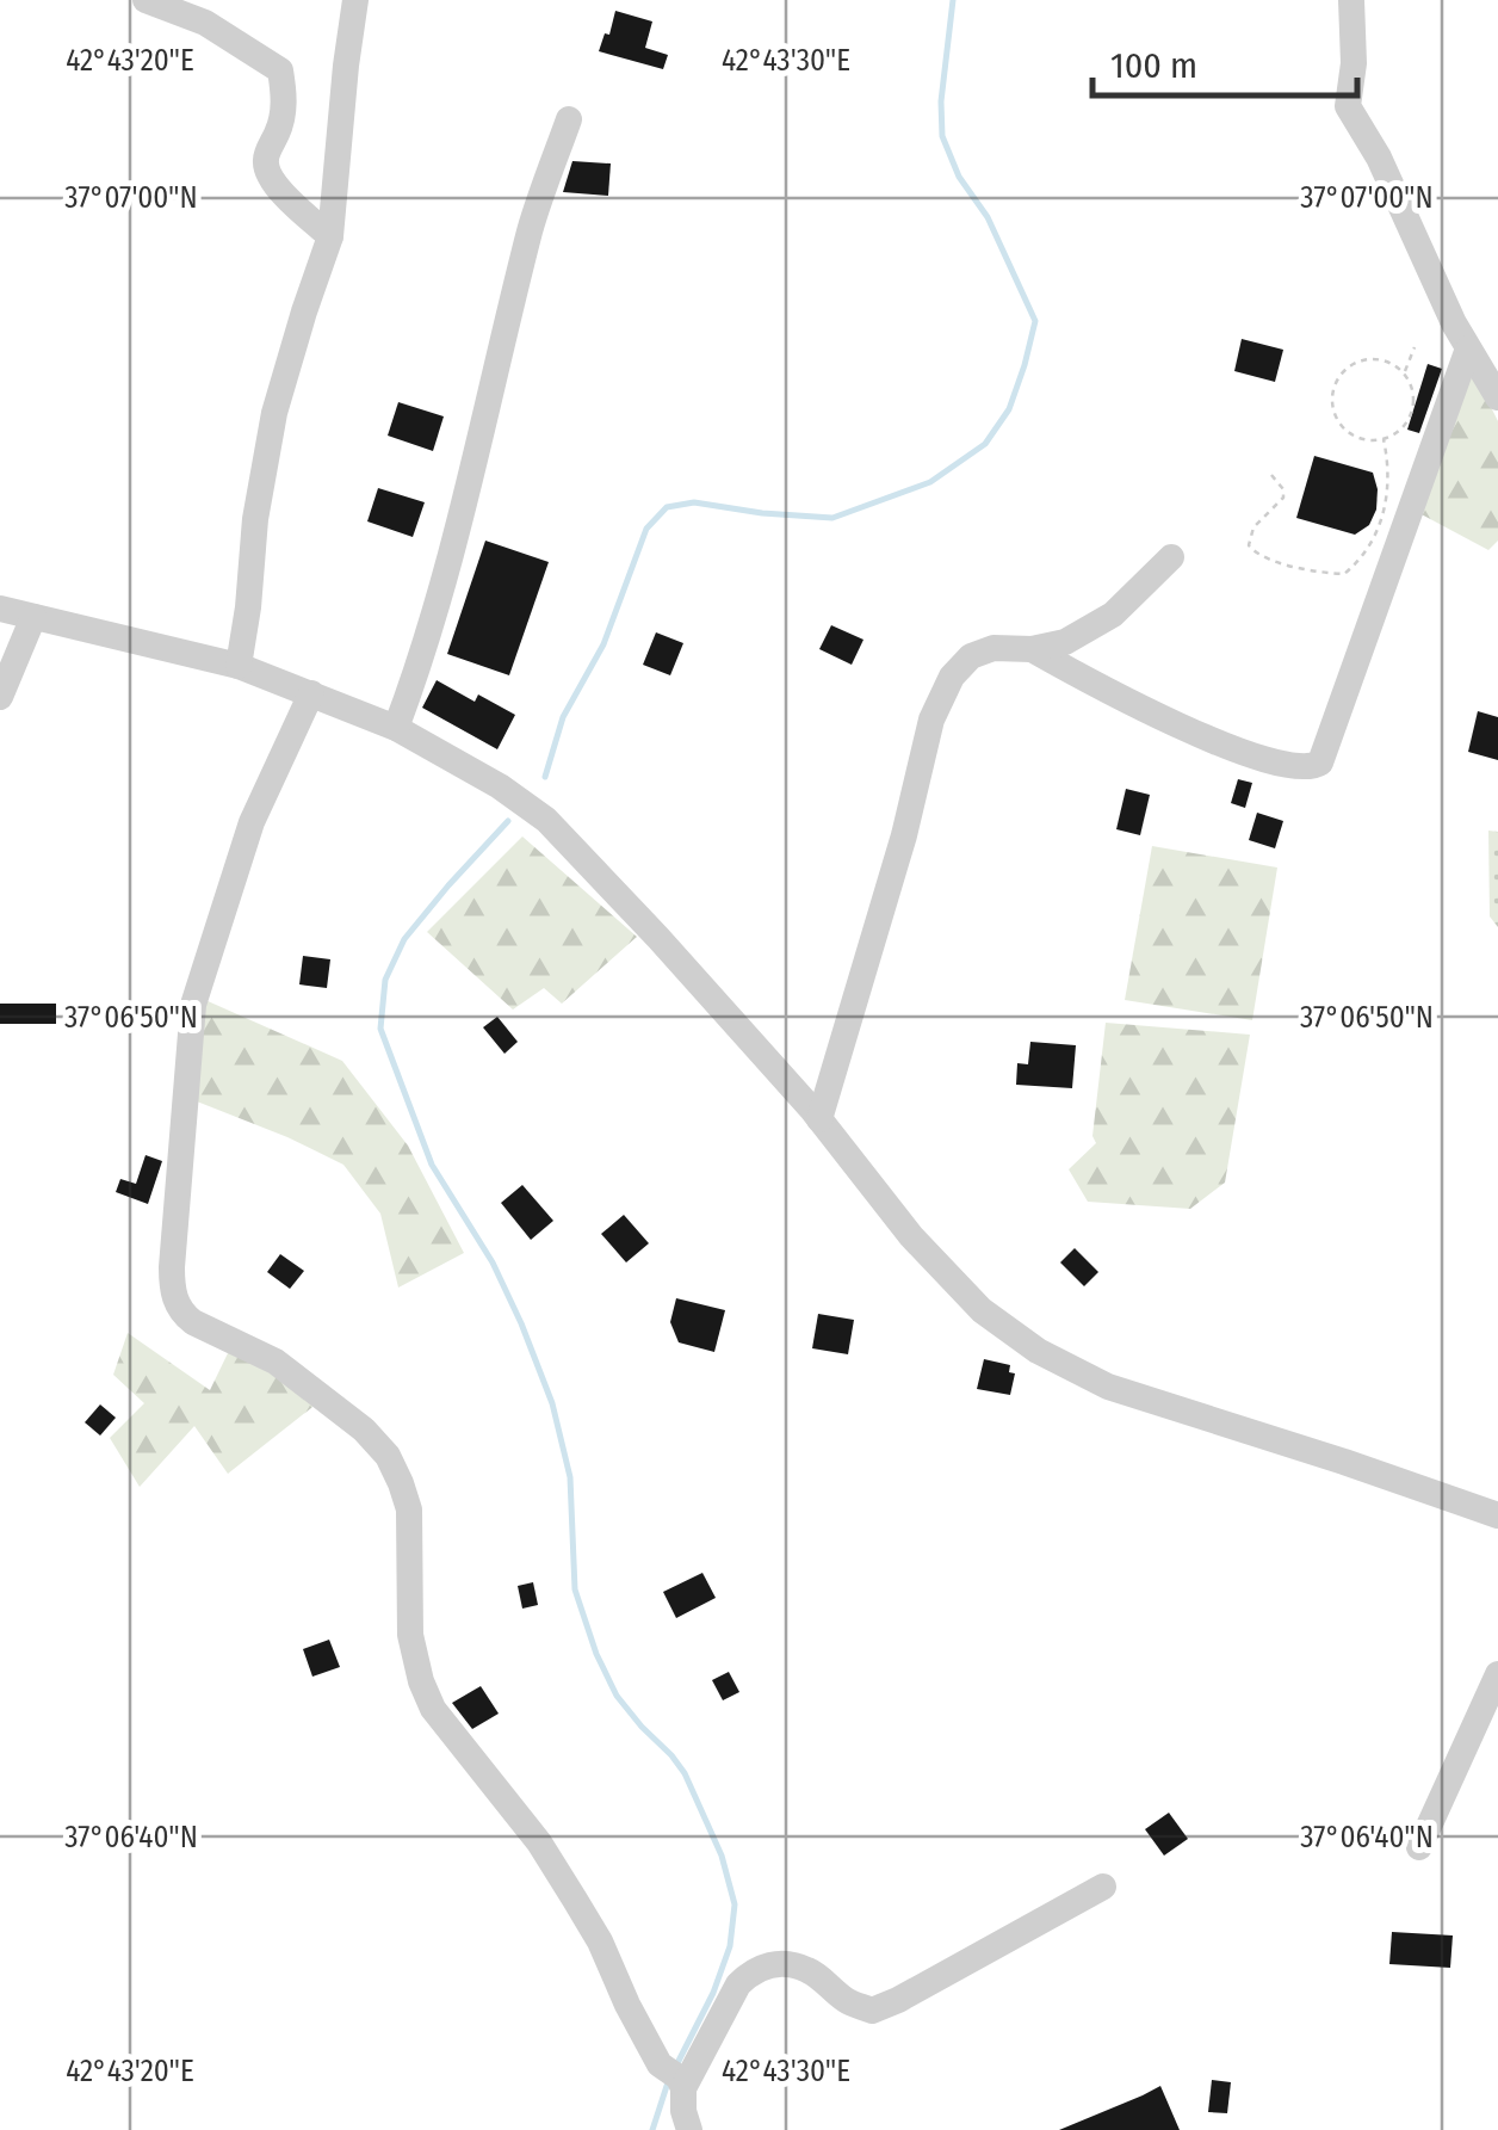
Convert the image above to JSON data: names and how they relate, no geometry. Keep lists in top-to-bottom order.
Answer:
{
  "scale_bar": "100 m",
  "coordinates": [
    "42°43'20\"E",
    "42°43'30\"E",
    "37°07'00\"N",
    "37°06'50\"N",
    "37°06'40\"N"
  ]
}
